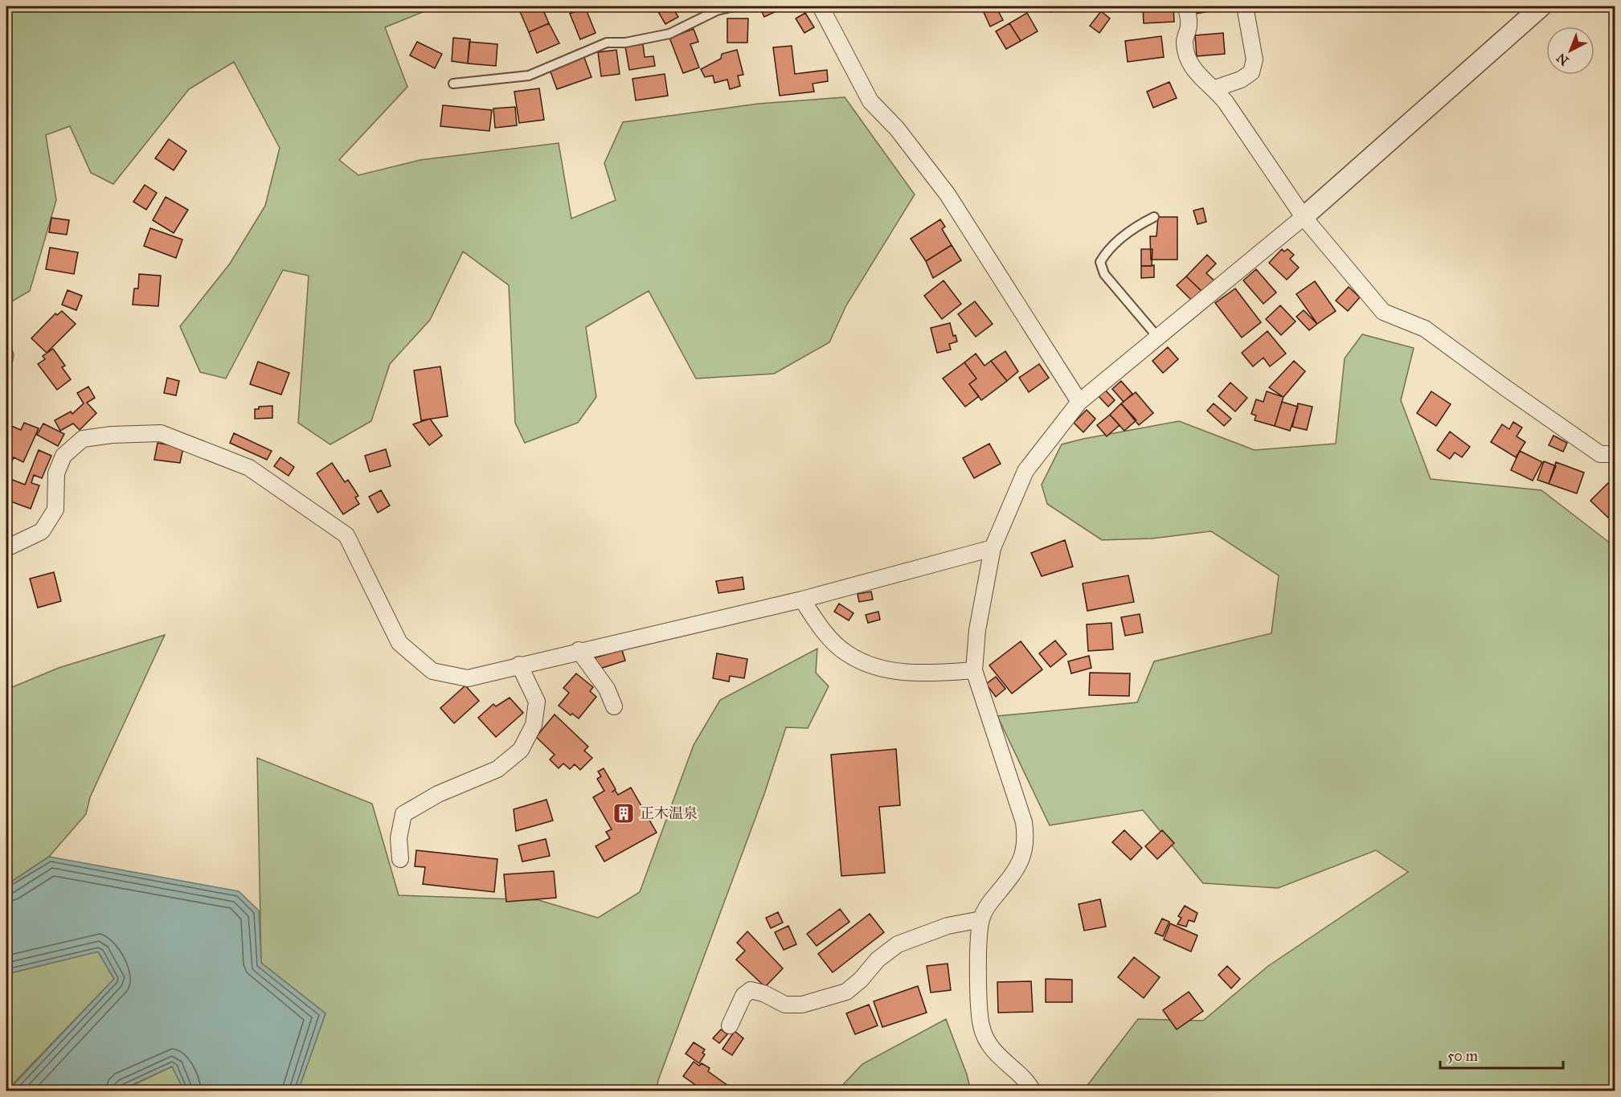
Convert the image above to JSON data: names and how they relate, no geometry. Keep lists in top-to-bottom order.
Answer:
{
  "places": {
    "building": ["正木温泉"]
  },
  "scale_bar": "50 m",
  "north": "bottom left"
}
